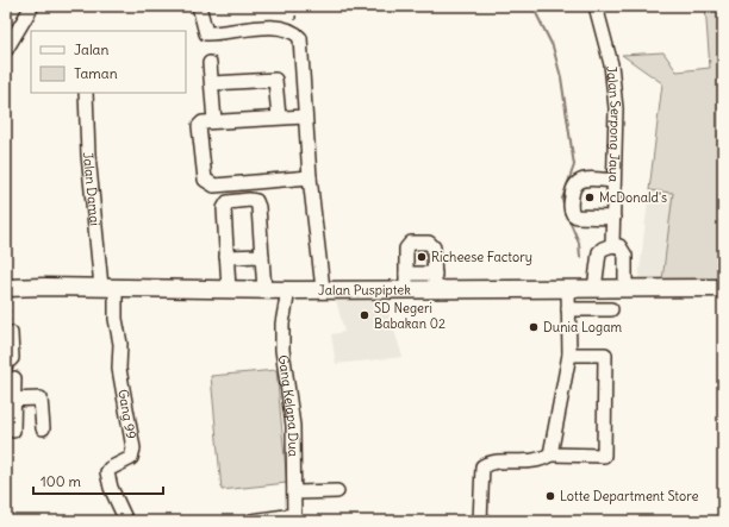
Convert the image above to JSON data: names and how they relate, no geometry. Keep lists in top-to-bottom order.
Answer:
{
  "streets": {
    "main road": ["Jalan Puspiptek"],
    "street": [
      "Jalan Serpong Jaya",
      "Jalan Damai",
      "Gang Kelapa Dua",
      "Gang 99"
    ]
  },
  "crossings": [
    ["Jalan Damai", "Jalan Puspiptek"],
    ["Jalan Damai", "Gang 99"],
    ["Jalan Puspiptek", "Gang Kelapa Dua"],
    ["Jalan Puspiptek", "Gang 99"]
  ],
  "places": [
    "McDonald's",
    "Richeese Factory",
    "SD Negeri Babakan 02",
    "Dunia Logam",
    "Lotte Department Store"
  ],
  "legend": ["Jalan", "Taman"],
  "scale_bar": "100 m"
}
